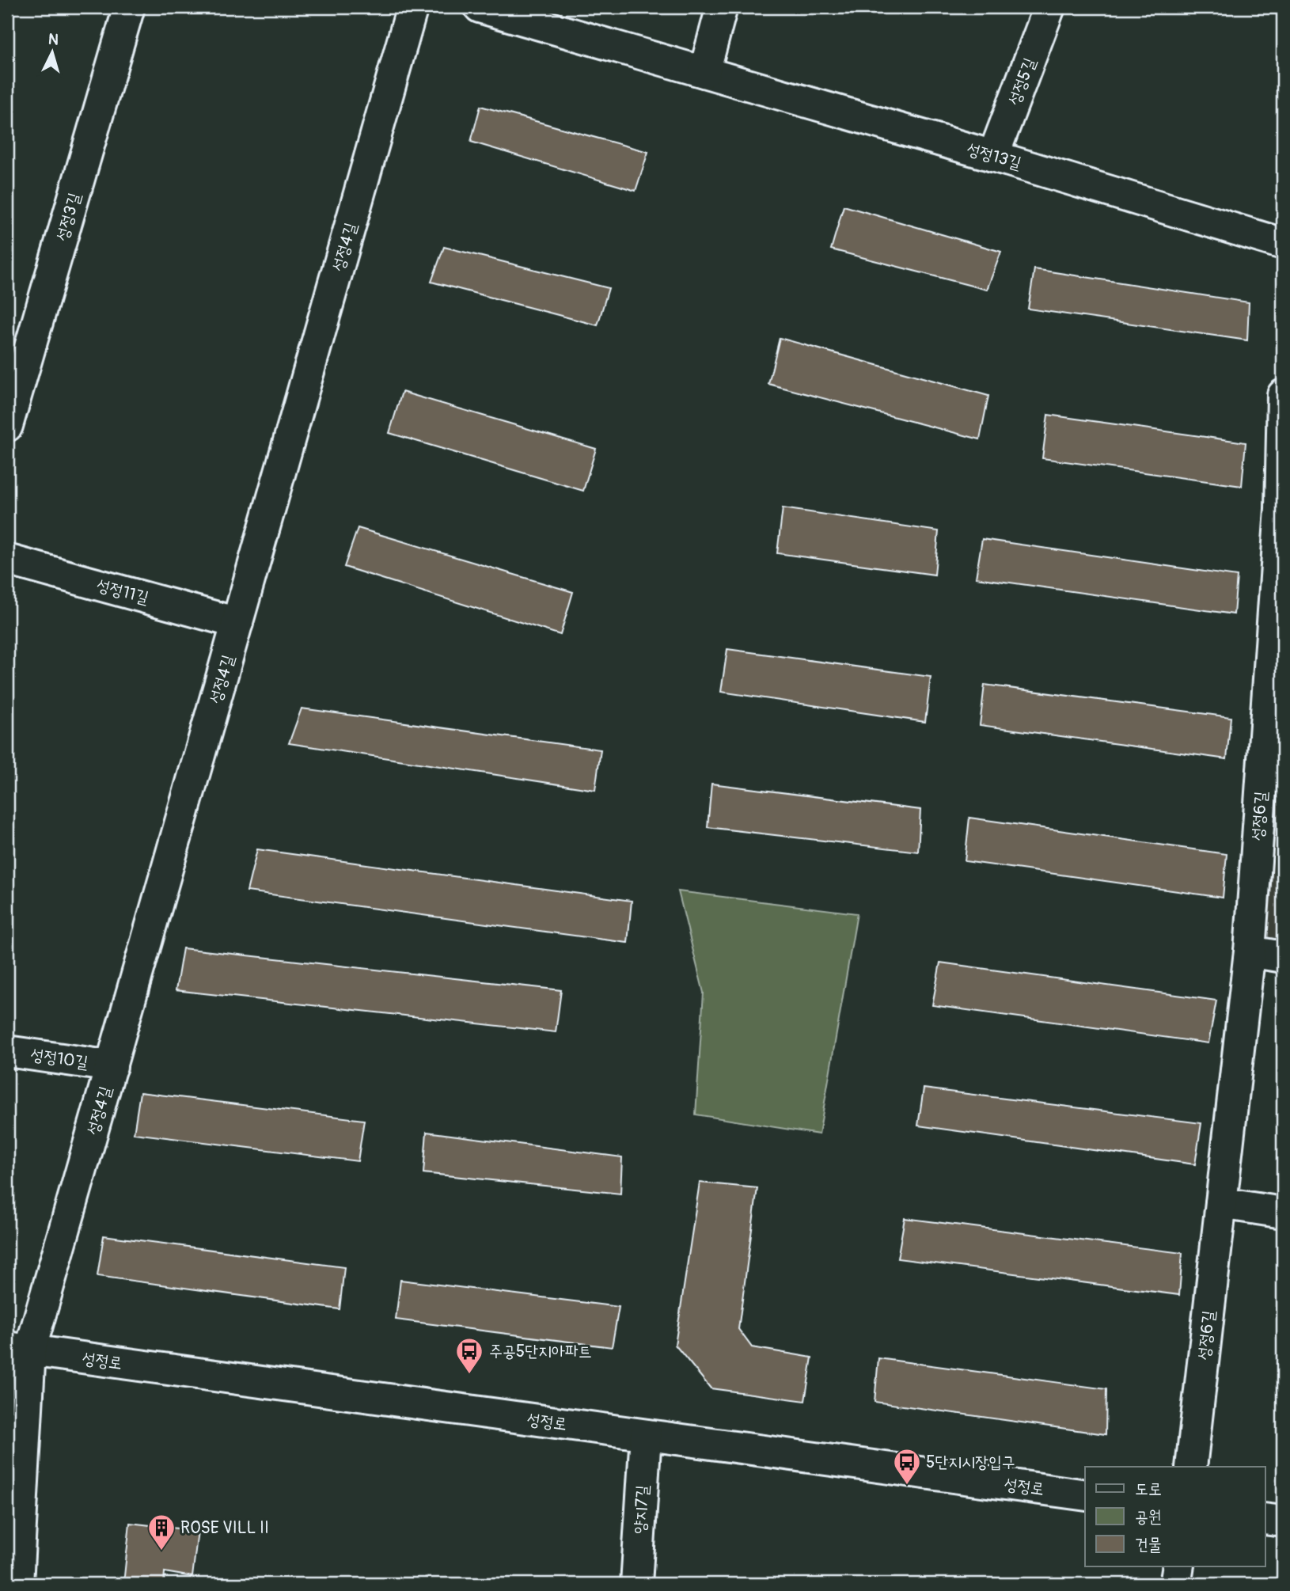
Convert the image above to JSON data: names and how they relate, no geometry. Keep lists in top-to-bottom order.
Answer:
{
  "streets": {
    "street": [
      "성정5길",
      "성정13길",
      "성정3길",
      "성정4길",
      "성정11길",
      "성정6길",
      "성정10길",
      "성정로",
      "양지7길"
    ]
  },
  "crossings": [
    ["성정5길", "성정13길"],
    ["성정4길", "성정11길"],
    ["성정4길", "성정10길"],
    ["성정4길", "성정로"],
    ["성정로", "양지7길"]
  ],
  "places": {
    "bus stop": ["주공5단지아파트", "5단지시장입구"],
    "building": ["ROSE VILL II"]
  },
  "legend": ["도로", "공원", "건물"],
  "north": "top"
}
